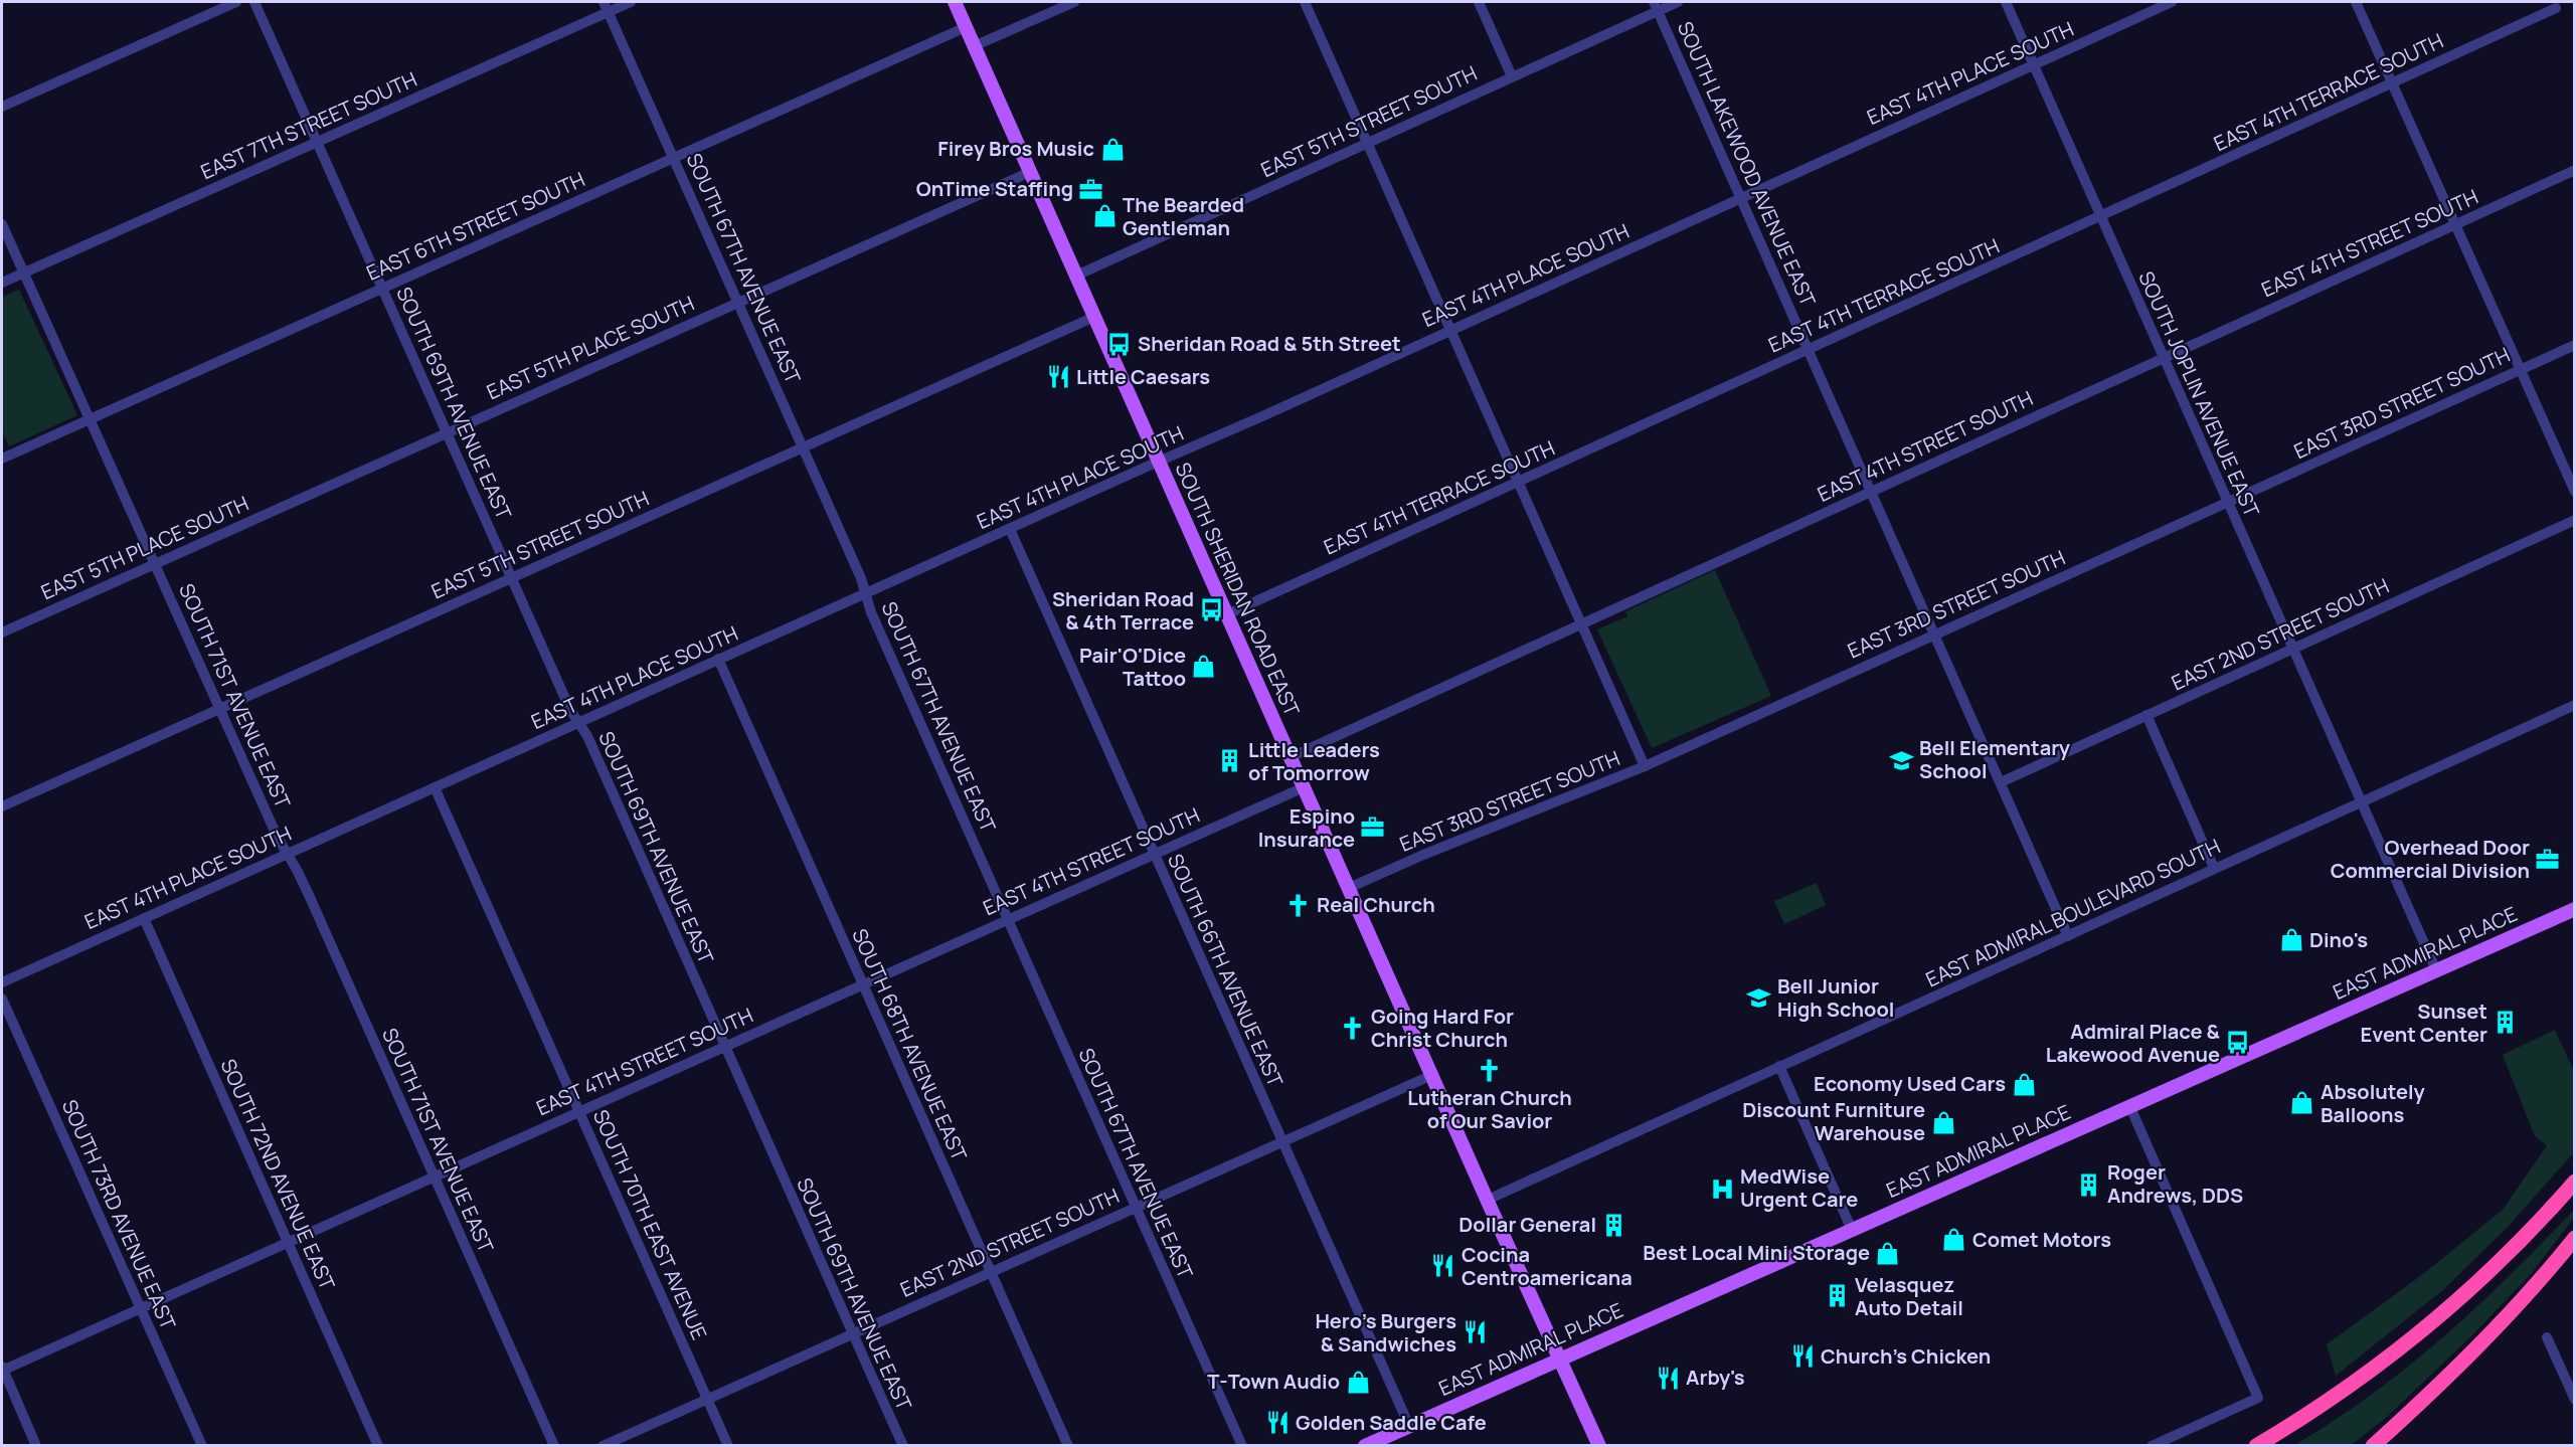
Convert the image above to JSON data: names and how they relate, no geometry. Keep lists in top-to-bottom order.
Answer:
{
  "streets": {
    "main road": ["SOUTH SHERIDAN ROAD EAST", "EAST ADMIRAL PLACE"],
    "street": [
      "EAST 4TH PLACE SOUTH",
      "EAST 4TH TERRACE SOUTH",
      "EAST 5TH STREET SOUTH",
      "EAST 7TH STREET SOUTH",
      "SOUTH LAKEWOOD AVENUE EAST",
      "EAST 6TH STREET SOUTH",
      "EAST 4TH STREET SOUTH",
      "SOUTH 67TH AVENUE EAST",
      "EAST 5TH PLACE SOUTH",
      "SOUTH JOPLIN AVENUE EAST",
      "SOUTH 69TH AVENUE EAST",
      "EAST 3RD STREET SOUTH",
      "EAST 2ND STREET SOUTH",
      "SOUTH 71ST AVENUE EAST",
      "EAST ADMIRAL BOULEVARD SOUTH",
      "SOUTH 66TH AVENUE EAST",
      "SOUTH 68TH AVENUE EAST",
      "SOUTH 72ND AVENUE EAST",
      "SOUTH 73RD AVENUE EAST",
      "SOUTH 70TH EAST AVENUE"
    ]
  },
  "crossings": [
    ["EAST 4TH PLACE SOUTH", "SOUTH LAKEWOOD AVENUE EAST"],
    ["EAST 4TH PLACE SOUTH", "SOUTH 67TH AVENUE EAST"],
    ["EAST 4TH PLACE SOUTH", "SOUTH JOPLIN AVENUE EAST"],
    ["EAST 4TH PLACE SOUTH", "SOUTH 69TH AVENUE EAST"],
    ["EAST 4TH PLACE SOUTH", "SOUTH SHERIDAN ROAD EAST"],
    ["EAST 4TH PLACE SOUTH", "SOUTH 71ST AVENUE EAST"],
    ["EAST 4TH PLACE SOUTH", "SOUTH 66TH AVENUE EAST"],
    ["EAST 4TH PLACE SOUTH", "SOUTH 68TH AVENUE EAST"],
    ["EAST 4TH PLACE SOUTH", "SOUTH 72ND AVENUE EAST"],
    ["EAST 4TH PLACE SOUTH", "SOUTH 70TH EAST AVENUE"],
    ["EAST 4TH TERRACE SOUTH", "SOUTH LAKEWOOD AVENUE EAST"],
    ["EAST 4TH TERRACE SOUTH", "SOUTH JOPLIN AVENUE EAST"],
    ["EAST 4TH TERRACE SOUTH", "SOUTH SHERIDAN ROAD EAST"],
    ["EAST 5TH STREET SOUTH", "SOUTH LAKEWOOD AVENUE EAST"],
    ["EAST 5TH STREET SOUTH", "SOUTH 67TH AVENUE EAST"],
    ["EAST 5TH STREET SOUTH", "SOUTH 69TH AVENUE EAST"],
    ["EAST 5TH STREET SOUTH", "SOUTH SHERIDAN ROAD EAST"],
    ["EAST 5TH STREET SOUTH", "SOUTH 71ST AVENUE EAST"],
    ["EAST 7TH STREET SOUTH", "SOUTH 67TH AVENUE EAST"],
    ["EAST 7TH STREET SOUTH", "SOUTH 69TH AVENUE EAST"],
    ["EAST 7TH STREET SOUTH", "SOUTH 71ST AVENUE EAST"],
    ["SOUTH LAKEWOOD AVENUE EAST", "EAST 4TH STREET SOUTH"],
    ["SOUTH LAKEWOOD AVENUE EAST", "EAST 3RD STREET SOUTH"],
    ["SOUTH LAKEWOOD AVENUE EAST", "EAST 2ND STREET SOUTH"],
    ["SOUTH LAKEWOOD AVENUE EAST", "EAST ADMIRAL BOULEVARD SOUTH"],
    ["EAST 6TH STREET SOUTH", "SOUTH 67TH AVENUE EAST"],
    ["EAST 6TH STREET SOUTH", "SOUTH 69TH AVENUE EAST"],
    ["EAST 6TH STREET SOUTH", "SOUTH SHERIDAN ROAD EAST"],
    ["EAST 6TH STREET SOUTH", "SOUTH 71ST AVENUE EAST"],
    ["EAST 4TH STREET SOUTH", "SOUTH 67TH AVENUE EAST"],
    ["EAST 4TH STREET SOUTH", "SOUTH JOPLIN AVENUE EAST"],
    ["EAST 4TH STREET SOUTH", "SOUTH 69TH AVENUE EAST"],
    ["EAST 4TH STREET SOUTH", "SOUTH SHERIDAN ROAD EAST"],
    ["EAST 4TH STREET SOUTH", "SOUTH 71ST AVENUE EAST"],
    ["EAST 4TH STREET SOUTH", "SOUTH 66TH AVENUE EAST"],
    ["EAST 4TH STREET SOUTH", "SOUTH 68TH AVENUE EAST"],
    ["EAST 4TH STREET SOUTH", "SOUTH 72ND AVENUE EAST"],
    ["EAST 4TH STREET SOUTH", "SOUTH 73RD AVENUE EAST"],
    ["EAST 4TH STREET SOUTH", "SOUTH 70TH EAST AVENUE"],
    ["SOUTH 67TH AVENUE EAST", "EAST 5TH PLACE SOUTH"],
    ["SOUTH 67TH AVENUE EAST", "EAST 2ND STREET SOUTH"],
    ["EAST 5TH PLACE SOUTH", "SOUTH 69TH AVENUE EAST"],
    ["EAST 5TH PLACE SOUTH", "SOUTH SHERIDAN ROAD EAST"],
    ["EAST 5TH PLACE SOUTH", "SOUTH 71ST AVENUE EAST"],
    ["SOUTH JOPLIN AVENUE EAST", "EAST 3RD STREET SOUTH"],
    ["SOUTH JOPLIN AVENUE EAST", "EAST 2ND STREET SOUTH"],
    ["SOUTH JOPLIN AVENUE EAST", "EAST ADMIRAL BOULEVARD SOUTH"],
    ["SOUTH JOPLIN AVENUE EAST", "EAST ADMIRAL PLACE"],
    ["SOUTH 69TH AVENUE EAST", "EAST 2ND STREET SOUTH"],
    ["EAST 3RD STREET SOUTH", "SOUTH SHERIDAN ROAD EAST"],
    ["SOUTH SHERIDAN ROAD EAST", "EAST 2ND STREET SOUTH"],
    ["SOUTH SHERIDAN ROAD EAST", "EAST ADMIRAL BOULEVARD SOUTH"],
    ["SOUTH SHERIDAN ROAD EAST", "EAST ADMIRAL PLACE"],
    ["EAST 2ND STREET SOUTH", "SOUTH 66TH AVENUE EAST"],
    ["EAST 2ND STREET SOUTH", "SOUTH 68TH AVENUE EAST"],
    ["EAST 2ND STREET SOUTH", "SOUTH 70TH EAST AVENUE"],
    ["EAST ADMIRAL PLACE", "SOUTH 66TH AVENUE EAST"]
  ],
  "places": {
    "shop": [
      "Firey Bros Music",
      "The Bearded Gentleman",
      "Pair'O'Dice Tattoo",
      "Dino's",
      "Economy Used Cars",
      "Absolutely Balloons",
      "Discount Furniture Warehouse",
      "Comet Motors",
      "Best Local Mini Storage",
      "T-Town Audio"
    ],
    "office": ["OnTime Staffing", "Espino Insurance", "Overhead Door Commercial Division"],
    "bus stop": ["Sheridan Road & 5th Street", "Sheridan Road & 4th Terrace", "Admiral Place & Lakewood Avenue"],
    "restaurant": [
      "Little Caesars",
      "Cocina Centroamericana",
      "Hero's Burgers & Sandwiches",
      "Church's Chicken",
      "Arby's",
      "Golden Saddle Cafe"
    ],
    "school or university": ["Bell Elementary School", "Bell Junior High School"],
    "building": [
      "Little Leaders of Tomorrow",
      "Sunset Event Center",
      "Roger Andrews, DDS",
      "Dollar General",
      "Velasquez Auto Detail"
    ],
    "church": ["Real Church", "Going Hard For Christ Church", "Lutheran Church of Our Savior"],
    "hospital": ["MedWise Urgent Care"]
  }
}
